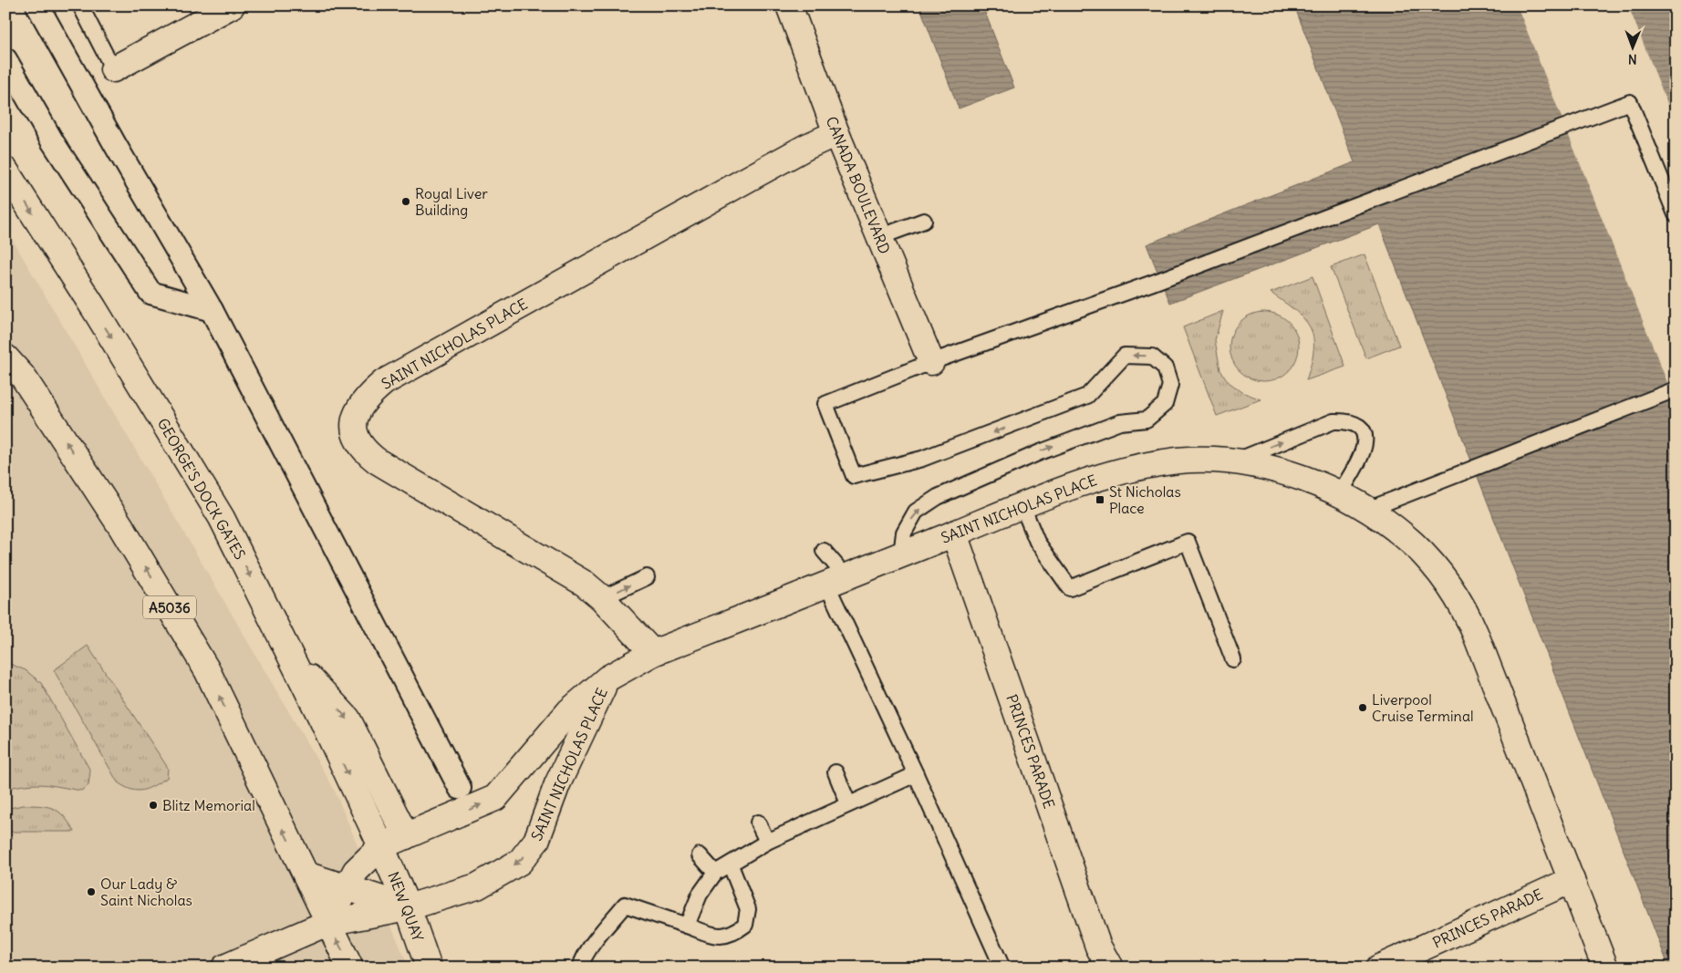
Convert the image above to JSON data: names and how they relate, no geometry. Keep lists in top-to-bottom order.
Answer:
{
  "streets": {
    "main road": [
      "CANADA BOULEVARD",
      "SAINT NICHOLAS PLACE",
      "GEORGE'S DOCK GATES",
      "A5036",
      "PRINCES PARADE",
      "NEW QUAY"
    ]
  },
  "crossings": [
    ["CANADA BOULEVARD", "SAINT NICHOLAS PLACE"],
    ["SAINT NICHOLAS PLACE", "GEORGE'S DOCK GATES"],
    ["SAINT NICHOLAS PLACE", "A5036"],
    ["SAINT NICHOLAS PLACE", "PRINCES PARADE"],
    ["SAINT NICHOLAS PLACE", "NEW QUAY"],
    ["GEORGE'S DOCK GATES", "NEW QUAY"]
  ],
  "places": {
    "other": [
      "Royal Liver Building",
      "Liverpool Cruise Terminal",
      "Blitz Memorial",
      "Our Lady & Saint Nicholas"
    ],
    "transit": ["St Nicholas Place"]
  },
  "north": "bottom"
}
